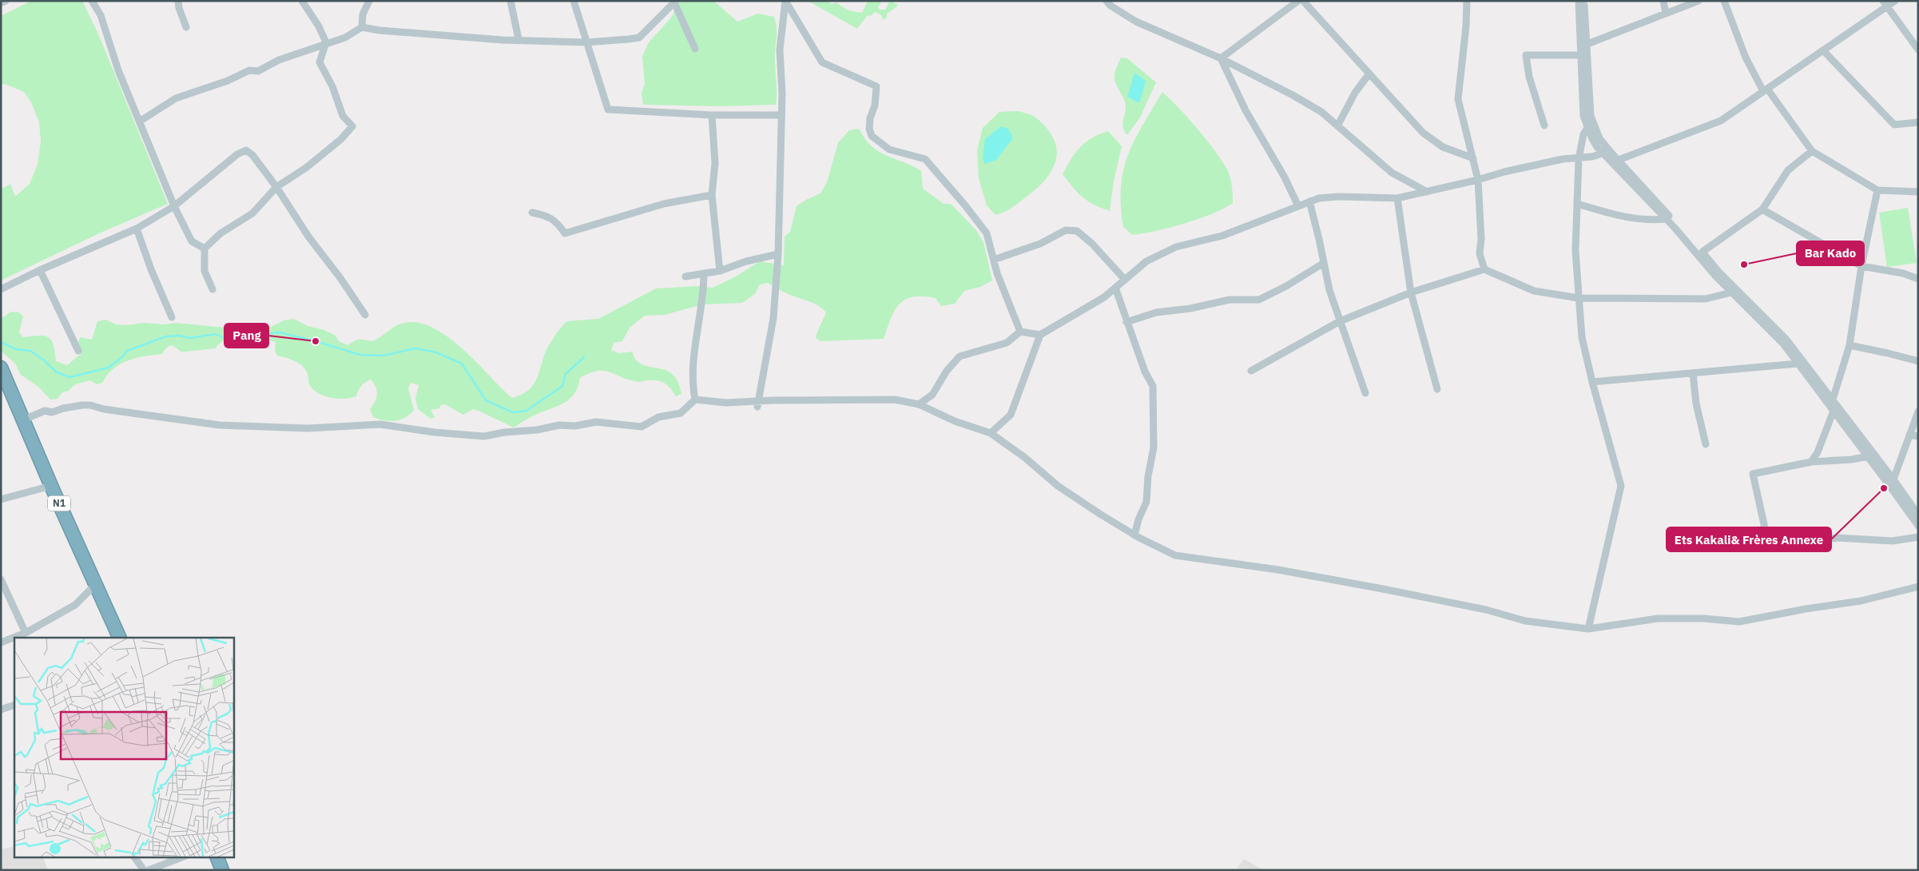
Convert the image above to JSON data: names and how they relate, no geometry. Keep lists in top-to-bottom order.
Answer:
{
  "streets": {
    "highway": ["N1"]
  },
  "places": ["Bar Kado", "Pang", "Ets Kakali& Frères Annexe"]
}
